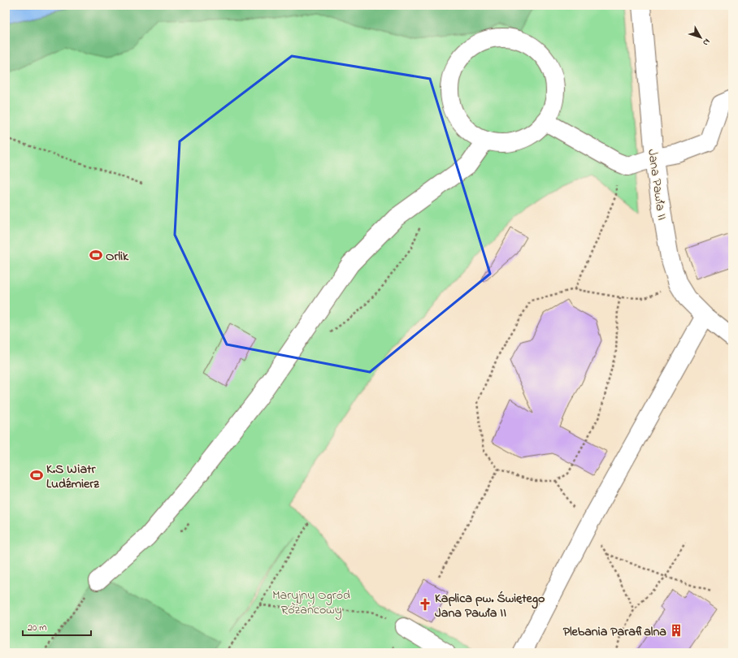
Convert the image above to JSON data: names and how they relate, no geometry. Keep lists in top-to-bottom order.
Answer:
{
  "streets": {
    "street": ["Jana Pawła II"]
  },
  "parks": ["Maryjny Ogród Różańcowy"],
  "places": {
    "sports": ["Orlik", "K.S Wiatr Ludźmierz"],
    "church": ["Kaplica pw. Świętego Jana Pawła II"],
    "building": ["Plebania Parafialna"]
  },
  "scale_bar": "20 m",
  "north": "bottom right"
}
